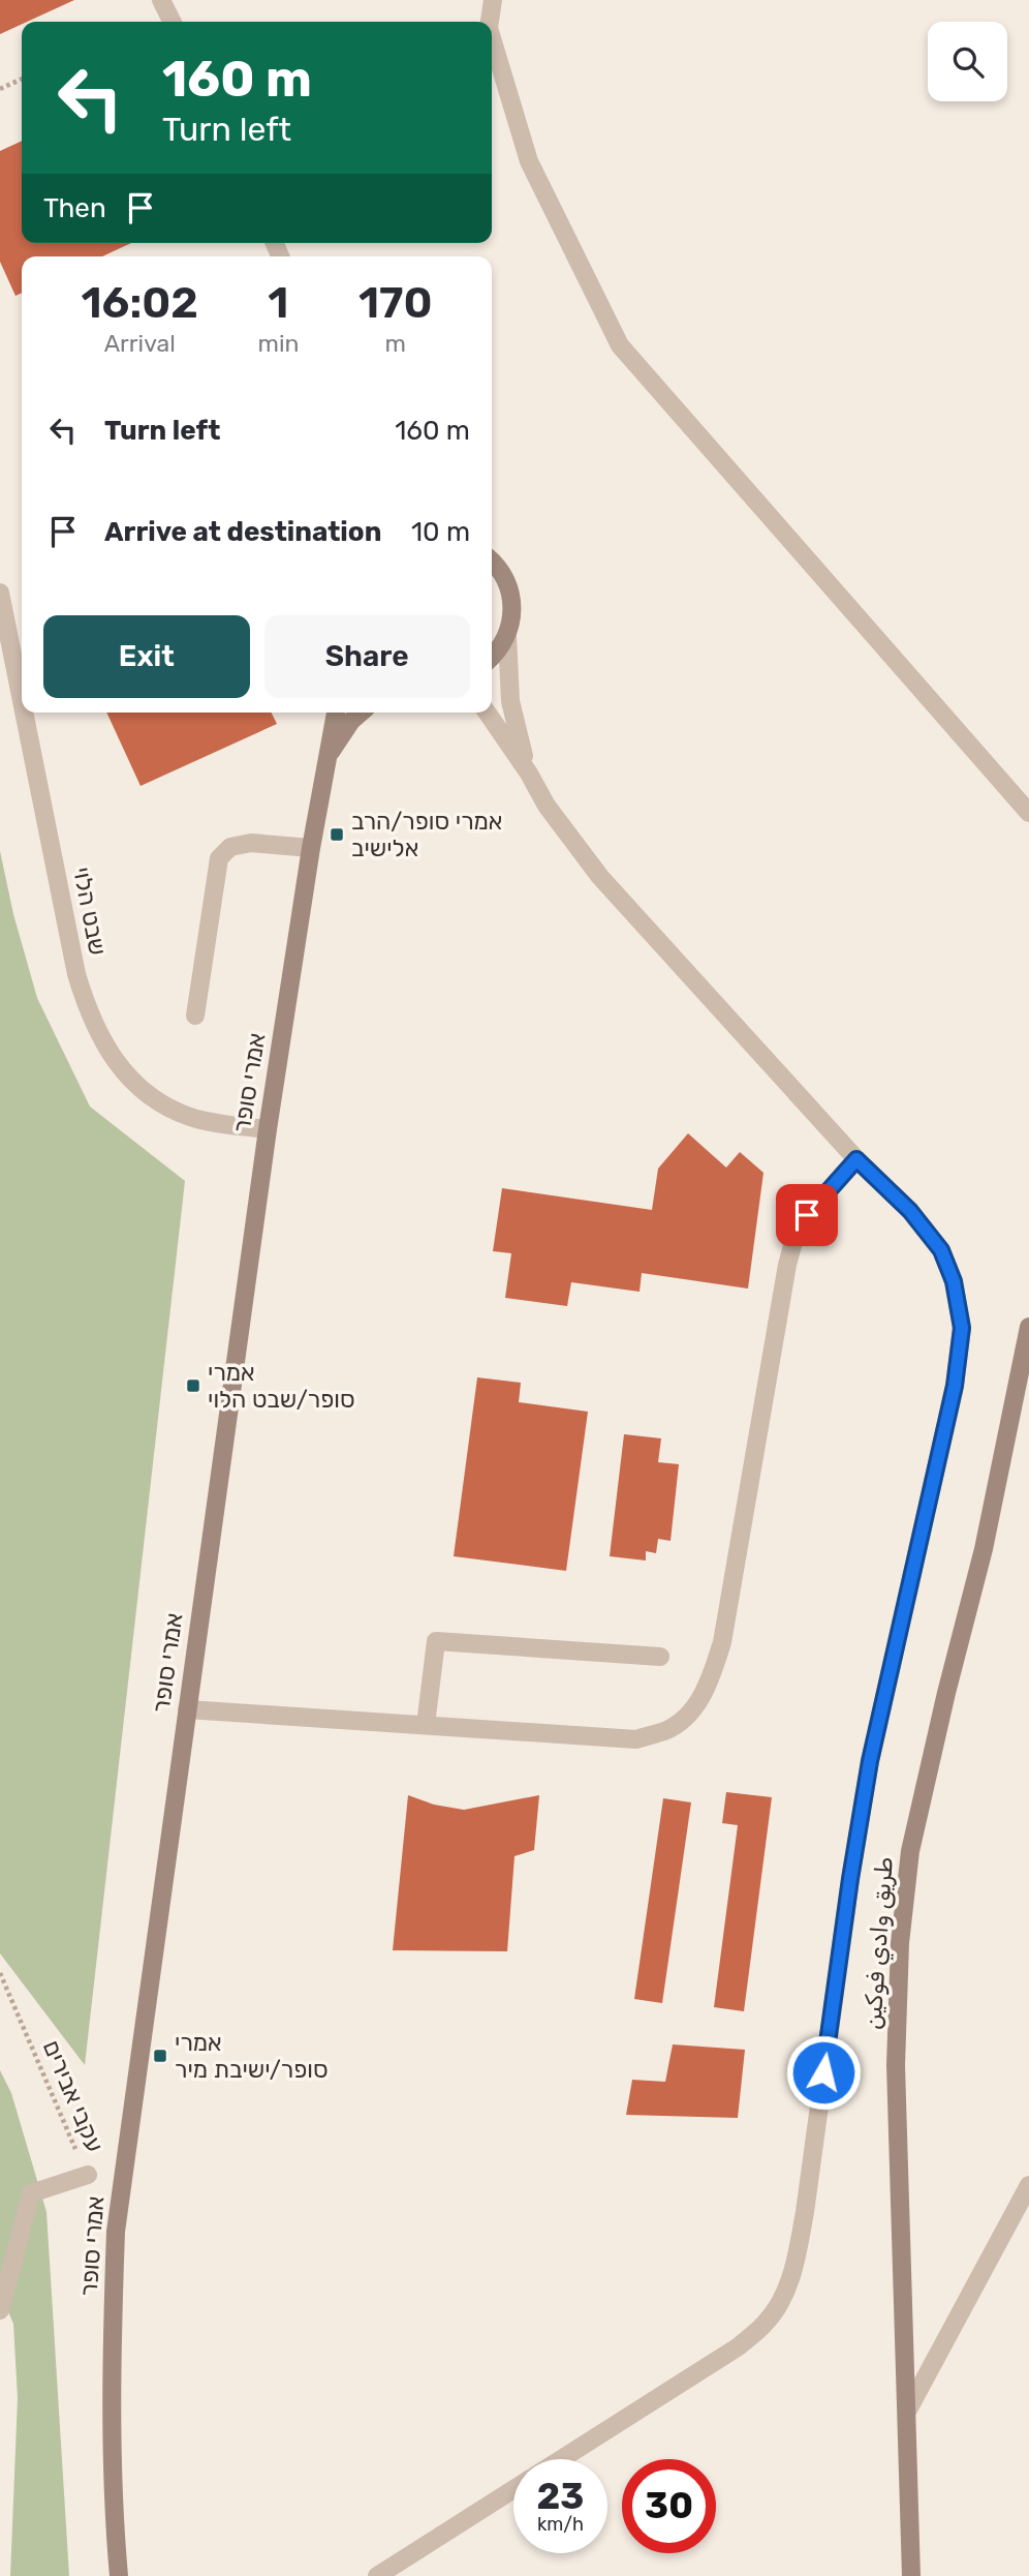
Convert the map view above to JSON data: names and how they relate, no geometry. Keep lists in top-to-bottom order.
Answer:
{
  "streets": {
    "street": ["שבט הלוי", "אמרי סופר", "طريق وادي فوکين"],
    "path": ["עקבי אבירים"]
  },
  "crossings": [
    ["שבט הלוי", "אמרי סופר"]
  ],
  "places": {
    "transit": ["אמרי סופר/הרב אלישיב", "אמרי סופר/שבט הלוי", "אמרי סופר/ישיבת מיר"]
  },
  "page": {
    "turn": ["160 m", "Turn left"],
    "then": "Then",
    "eta": [
      "16:02",
      "Arrival",
      "1",
      "min",
      "170",
      "m"
    ],
    "list": [
      {
        "name": "Turn left",
        "value": "160 m"
      },
      {
        "name": "Arrive at destination",
        "value": "10 m"
      }
    ],
    "buttons": ["Exit", "Share"],
    "speed": "23 km/h",
    "limit": "30"
  }
}
